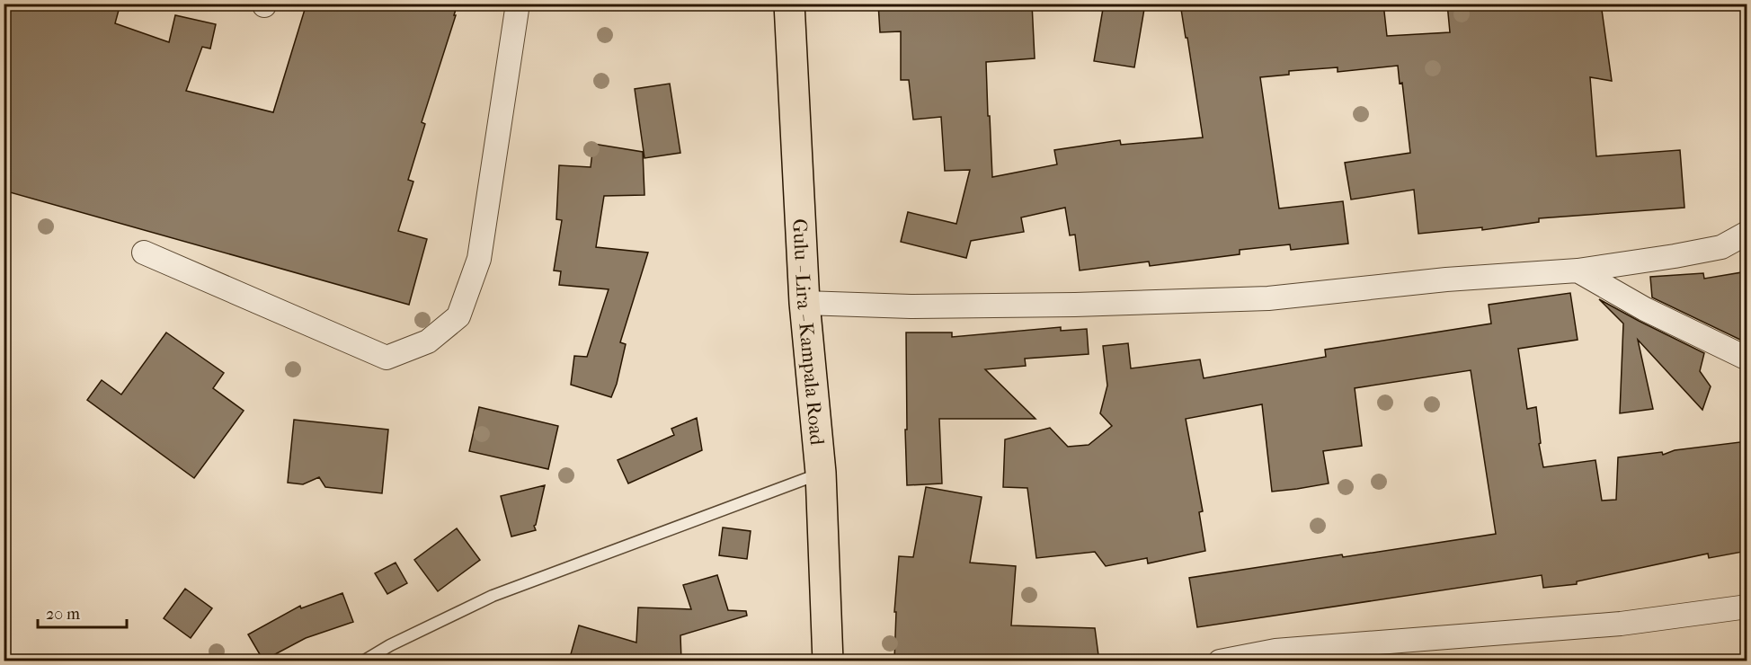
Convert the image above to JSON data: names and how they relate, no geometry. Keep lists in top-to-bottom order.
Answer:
{
  "streets": {
    "main road": ["Gulu - Lira - Kampala Road"]
  },
  "scale_bar": "20 m"
}
